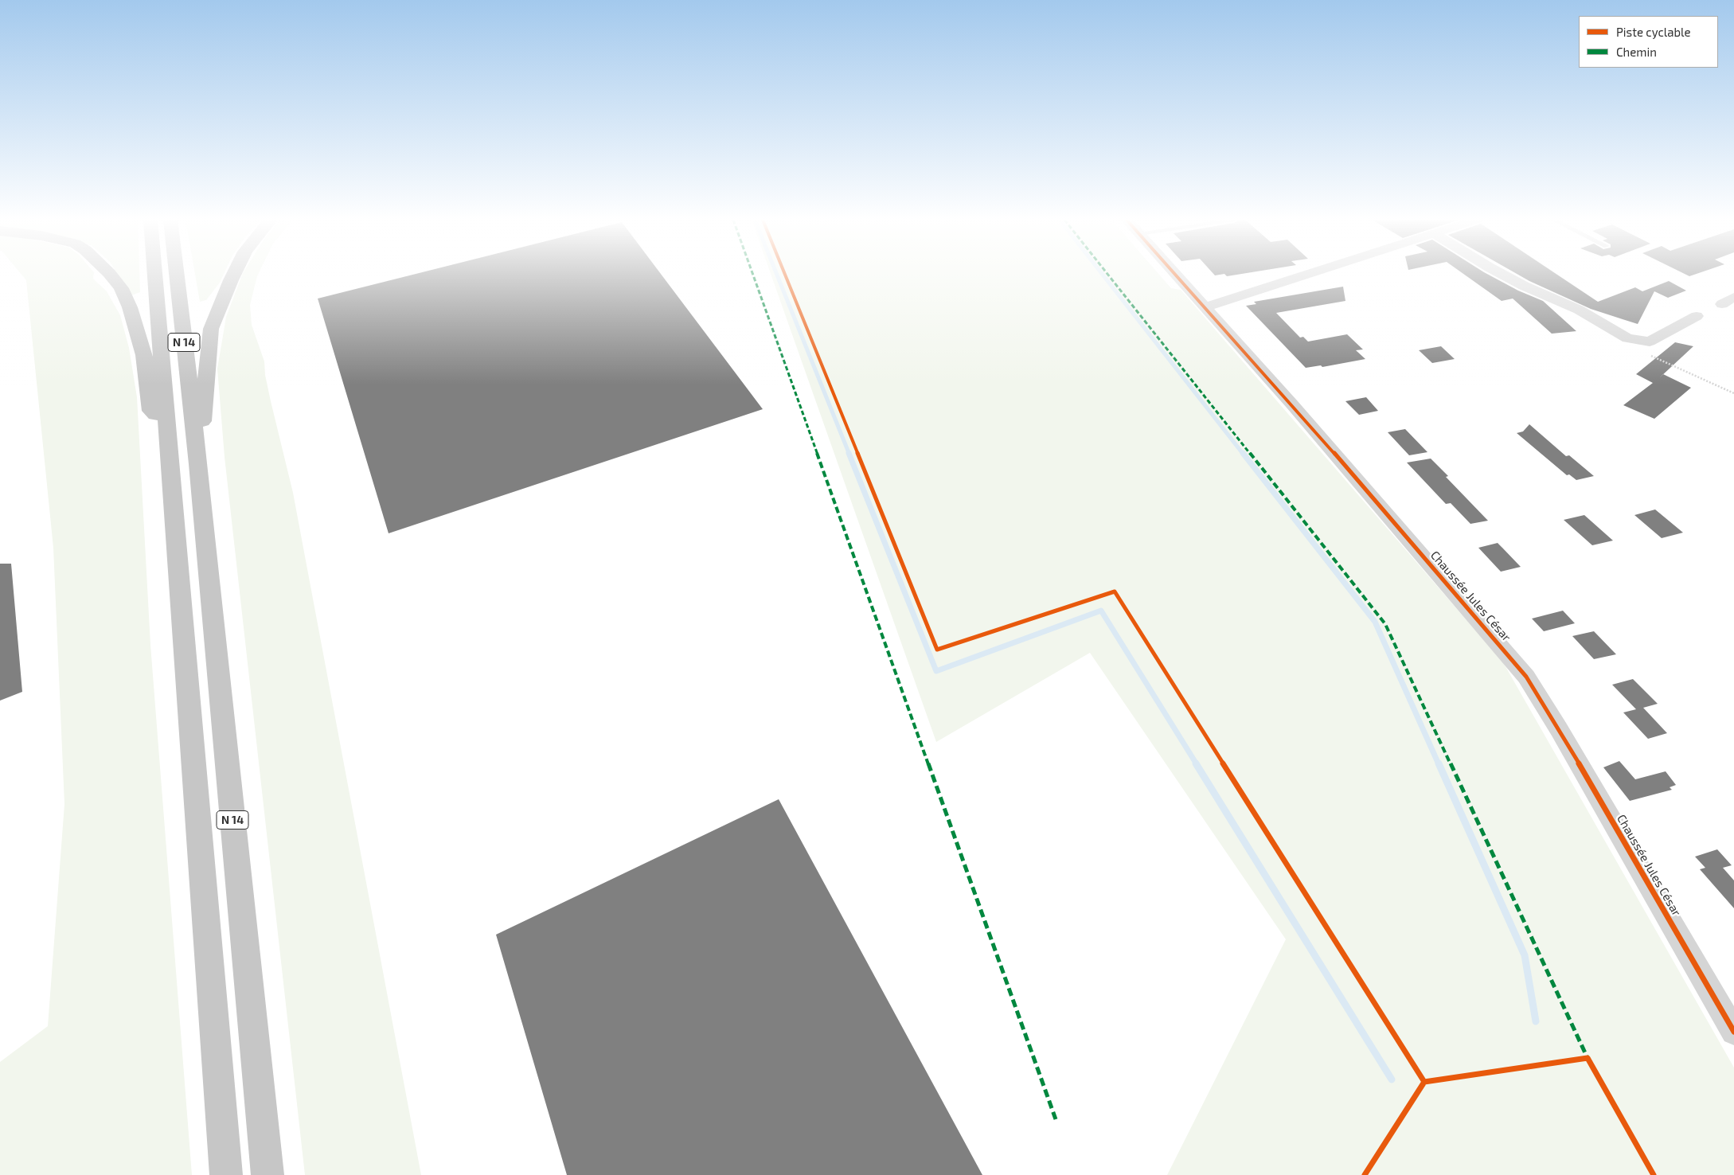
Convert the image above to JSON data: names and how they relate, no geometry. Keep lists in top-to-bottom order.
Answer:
{
  "streets": {
    "highway": ["N 14"],
    "street": ["Chaussée Jules César"]
  },
  "legend": ["Piste cyclable", "Chemin"]
}
